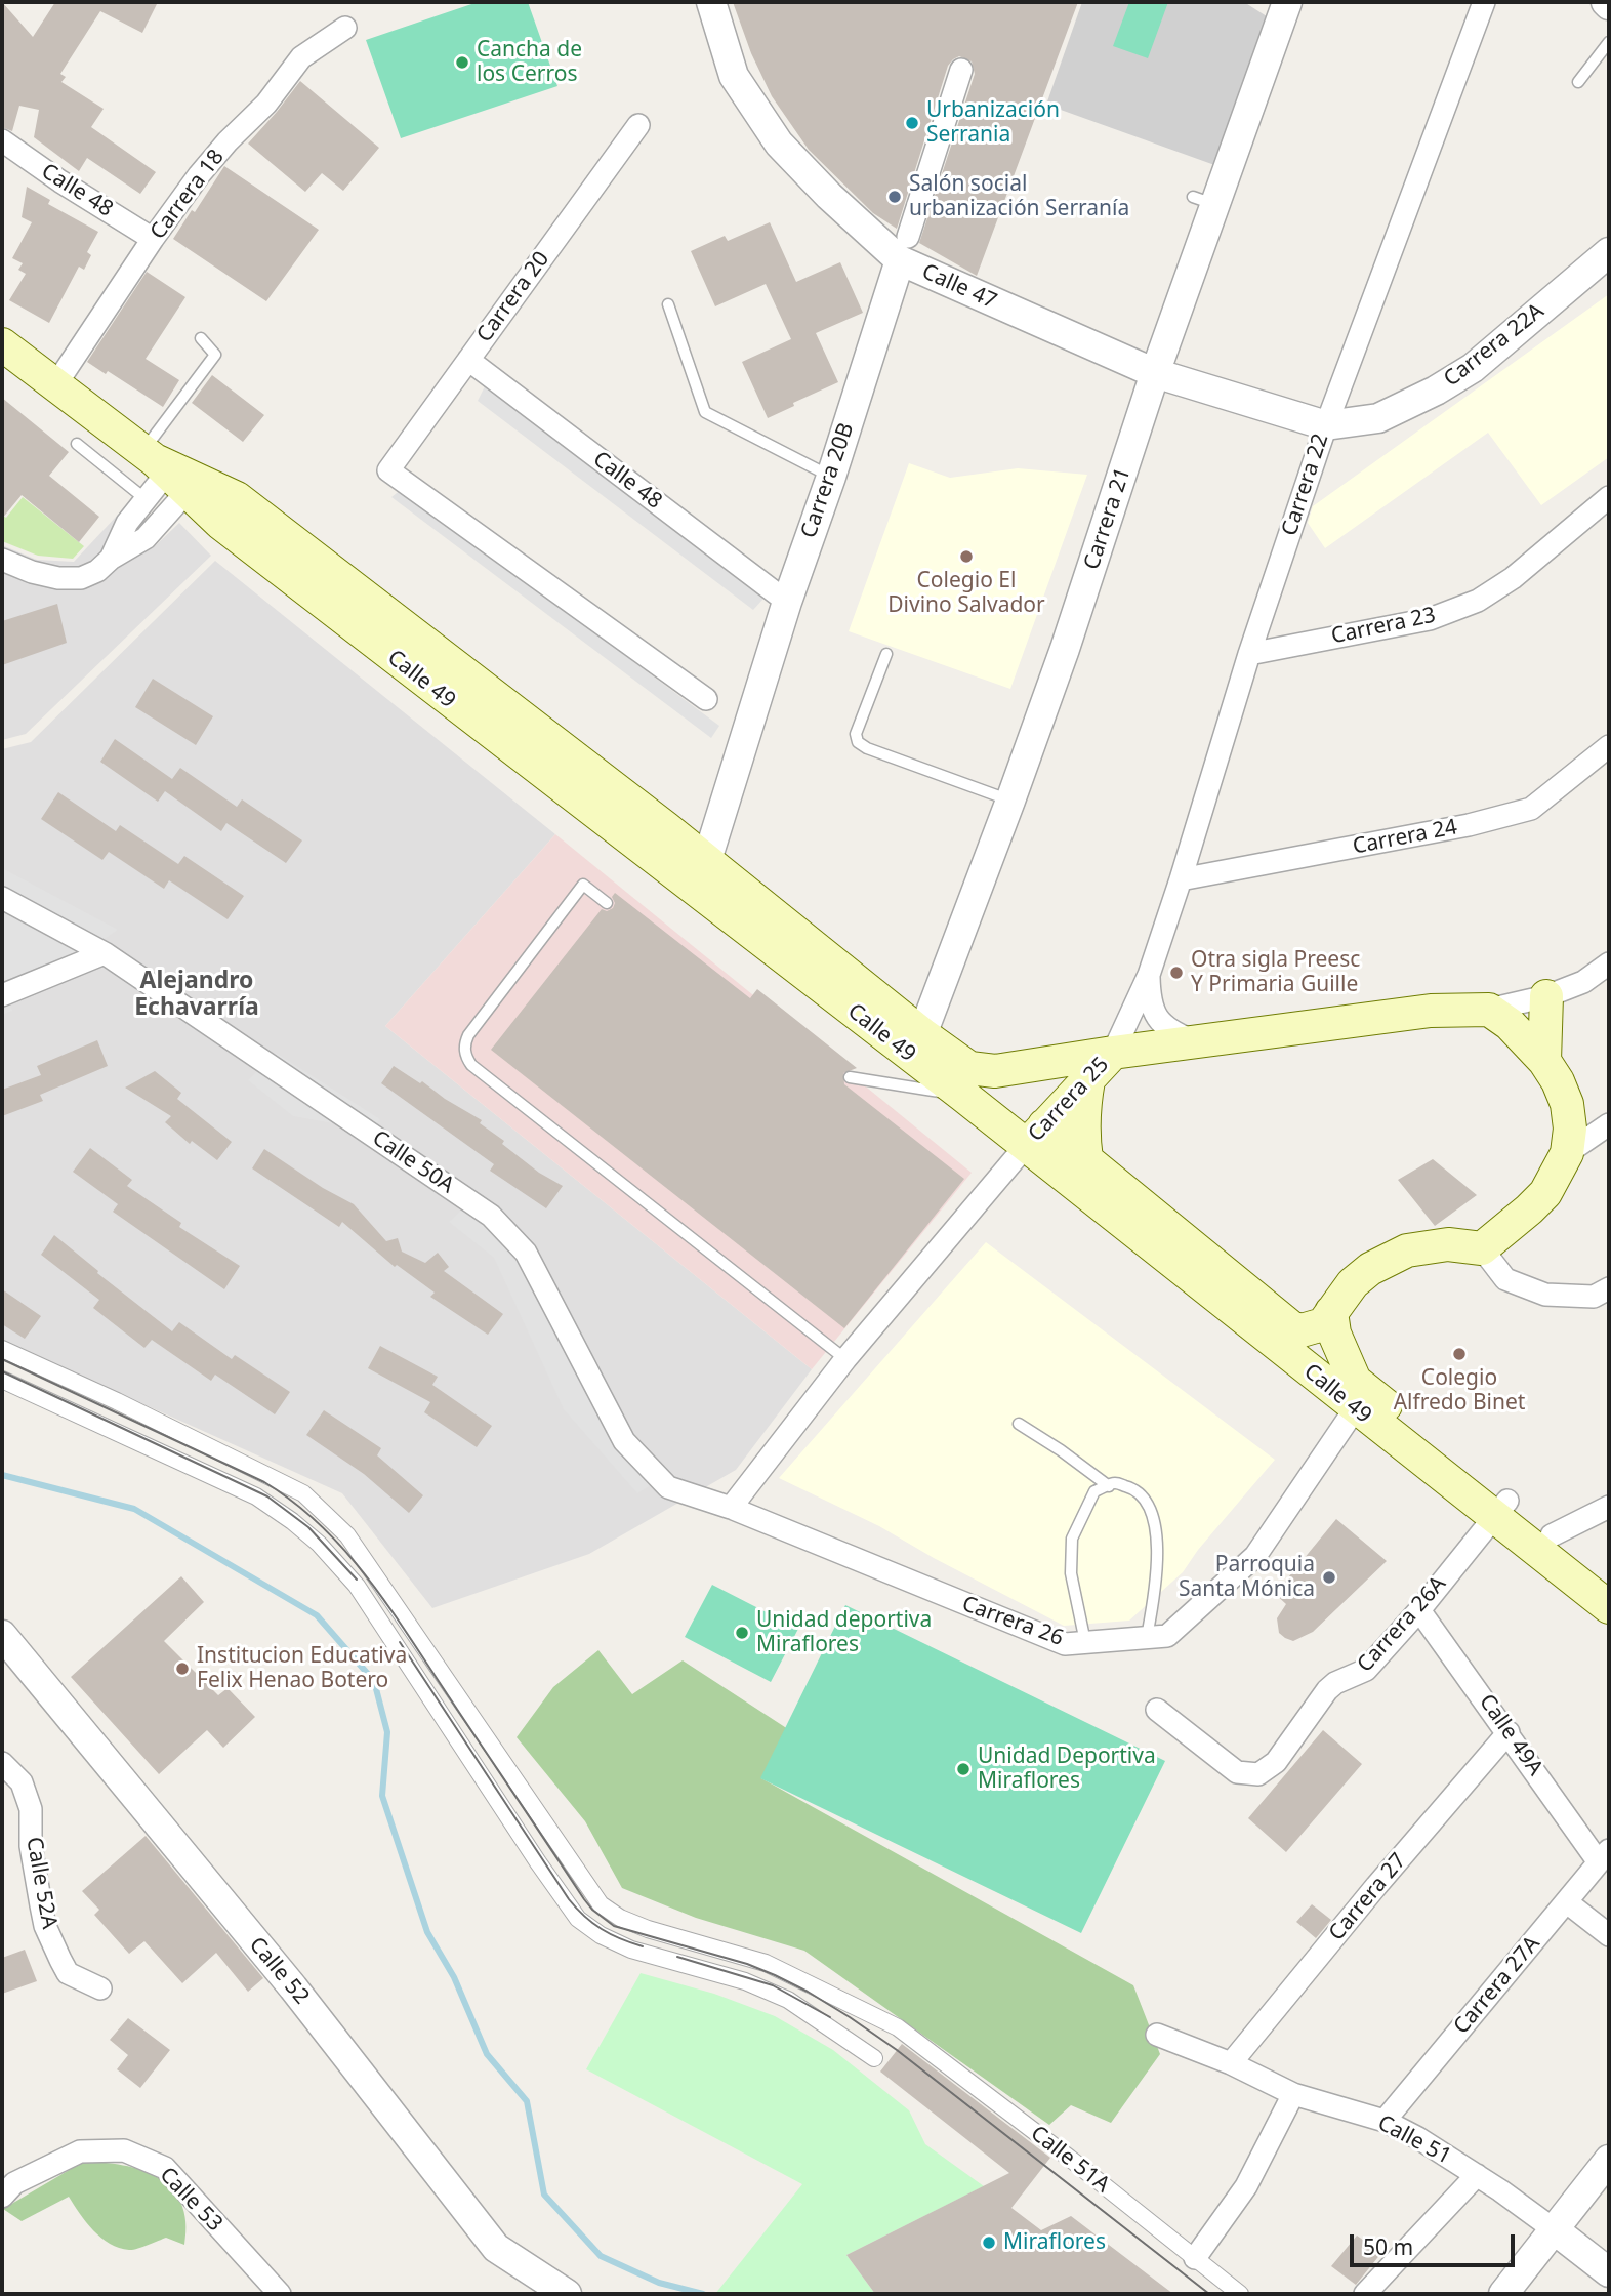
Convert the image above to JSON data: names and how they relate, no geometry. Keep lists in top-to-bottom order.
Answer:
{
  "streets": {
    "main road": ["Calle 49", "Carrera 25"],
    "street": [
      "Calle 48",
      "Carrera 18",
      "Calle 47",
      "Carrera 20",
      "Carrera 22A",
      "Carrera 20B",
      "Carrera 22",
      "Carrera 21",
      "Carrera 23",
      "Carrera 24",
      "Calle 50A",
      "Carrera 26",
      "Carrera 26A",
      "Calle 49A",
      "Calle 52A",
      "Carrera 27",
      "Calle 52",
      "Carrera 27A",
      "Calle 51",
      "Calle 51A",
      "Calle 53"
    ]
  },
  "crossings": [
    ["Calle 48", "Carrera 18"],
    ["Calle 48", "Carrera 20"],
    ["Calle 48", "Carrera 20B"],
    ["Carrera 18", "Calle 49"],
    ["Calle 47", "Carrera 22A"],
    ["Calle 47", "Carrera 20B"],
    ["Calle 47", "Carrera 22"],
    ["Calle 47", "Carrera 21"],
    ["Carrera 22A", "Carrera 22"],
    ["Carrera 20B", "Calle 49"],
    ["Carrera 22", "Carrera 23"],
    ["Carrera 22", "Calle 49"],
    ["Carrera 22", "Carrera 24"],
    ["Carrera 22", "Carrera 25"],
    ["Carrera 21", "Calle 49"],
    ["Calle 49", "Carrera 25"],
    ["Calle 49", "Carrera 26"],
    ["Calle 49", "Carrera 26A"],
    ["Carrera 25", "Calle 50A"],
    ["Carrera 25", "Carrera 26"],
    ["Calle 50A", "Carrera 26"],
    ["Carrera 26A", "Calle 49A"],
    ["Calle 49A", "Carrera 27"],
    ["Calle 49A", "Carrera 27A"],
    ["Carrera 27", "Calle 51"],
    ["Carrera 27A", "Calle 51"]
  ],
  "districts": ["Alejandro Echavarría"],
  "places": [
    "Cancha de los Cerros",
    "Urbanización Serrania",
    "Salón social urbanización Serranía",
    "Colegio El Divino Salvador",
    "Otra sigla Preesc Y Primaria Guille",
    "Colegio Alfredo Binet",
    "Parroquia Santa Mónica",
    "Unidad deportiva Miraflores",
    "Institucion Educativa Felix Henao Botero",
    "Unidad Deportiva Miraflores",
    "Miraflores"
  ],
  "scale_bar": "50 m"
}
